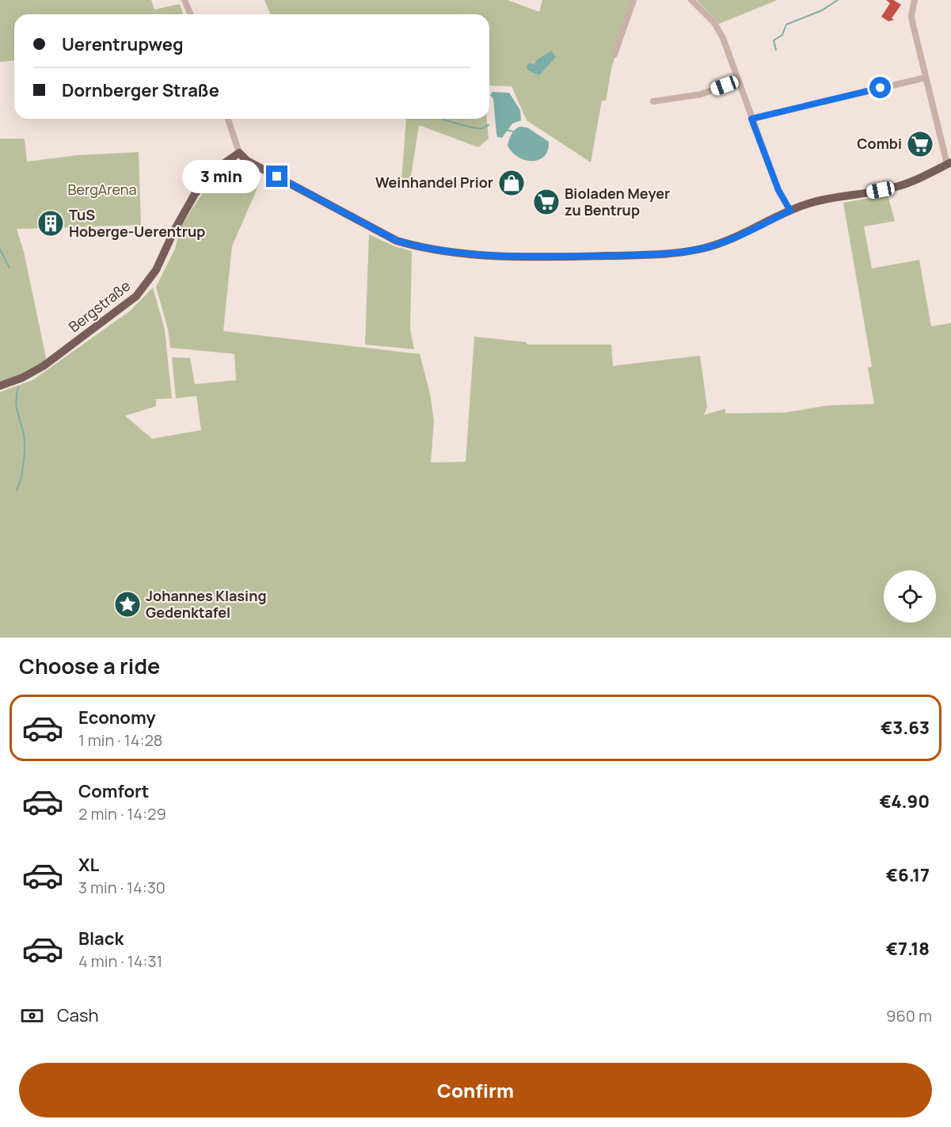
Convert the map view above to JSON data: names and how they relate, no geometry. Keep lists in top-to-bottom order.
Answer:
{
  "streets": {
    "main road": ["Bergstraße"]
  },
  "parks": ["BergArena"],
  "places": {
    "supermarket": ["Combi", "Bioladen Meyer zu Bentrup"],
    "shop": ["Weinhandel Prior"],
    "building": ["TuS Hoberge-Uerentrup"],
    "place": ["Johannes Klasing Gedenktafel"]
  },
  "page": {
    "banner": ["Uerentrupweg", "Dornberger Straße"],
    "bubble": "3 min",
    "heading": "Choose a ride",
    "list": [
      {
        "name": "Economy",
        "note": "1 min · 14:28",
        "value": "€3.63"
      },
      {
        "name": "Comfort",
        "note": "2 min · 14:29",
        "value": "€4.90"
      },
      {
        "name": "XL",
        "note": "3 min · 14:30",
        "value": "€6.17"
      },
      {
        "name": "Black",
        "note": "4 min · 14:31",
        "value": "€7.18"
      }
    ],
    "pay": ["Cash", "960 m"],
    "buttons": "Confirm"
  }
}
